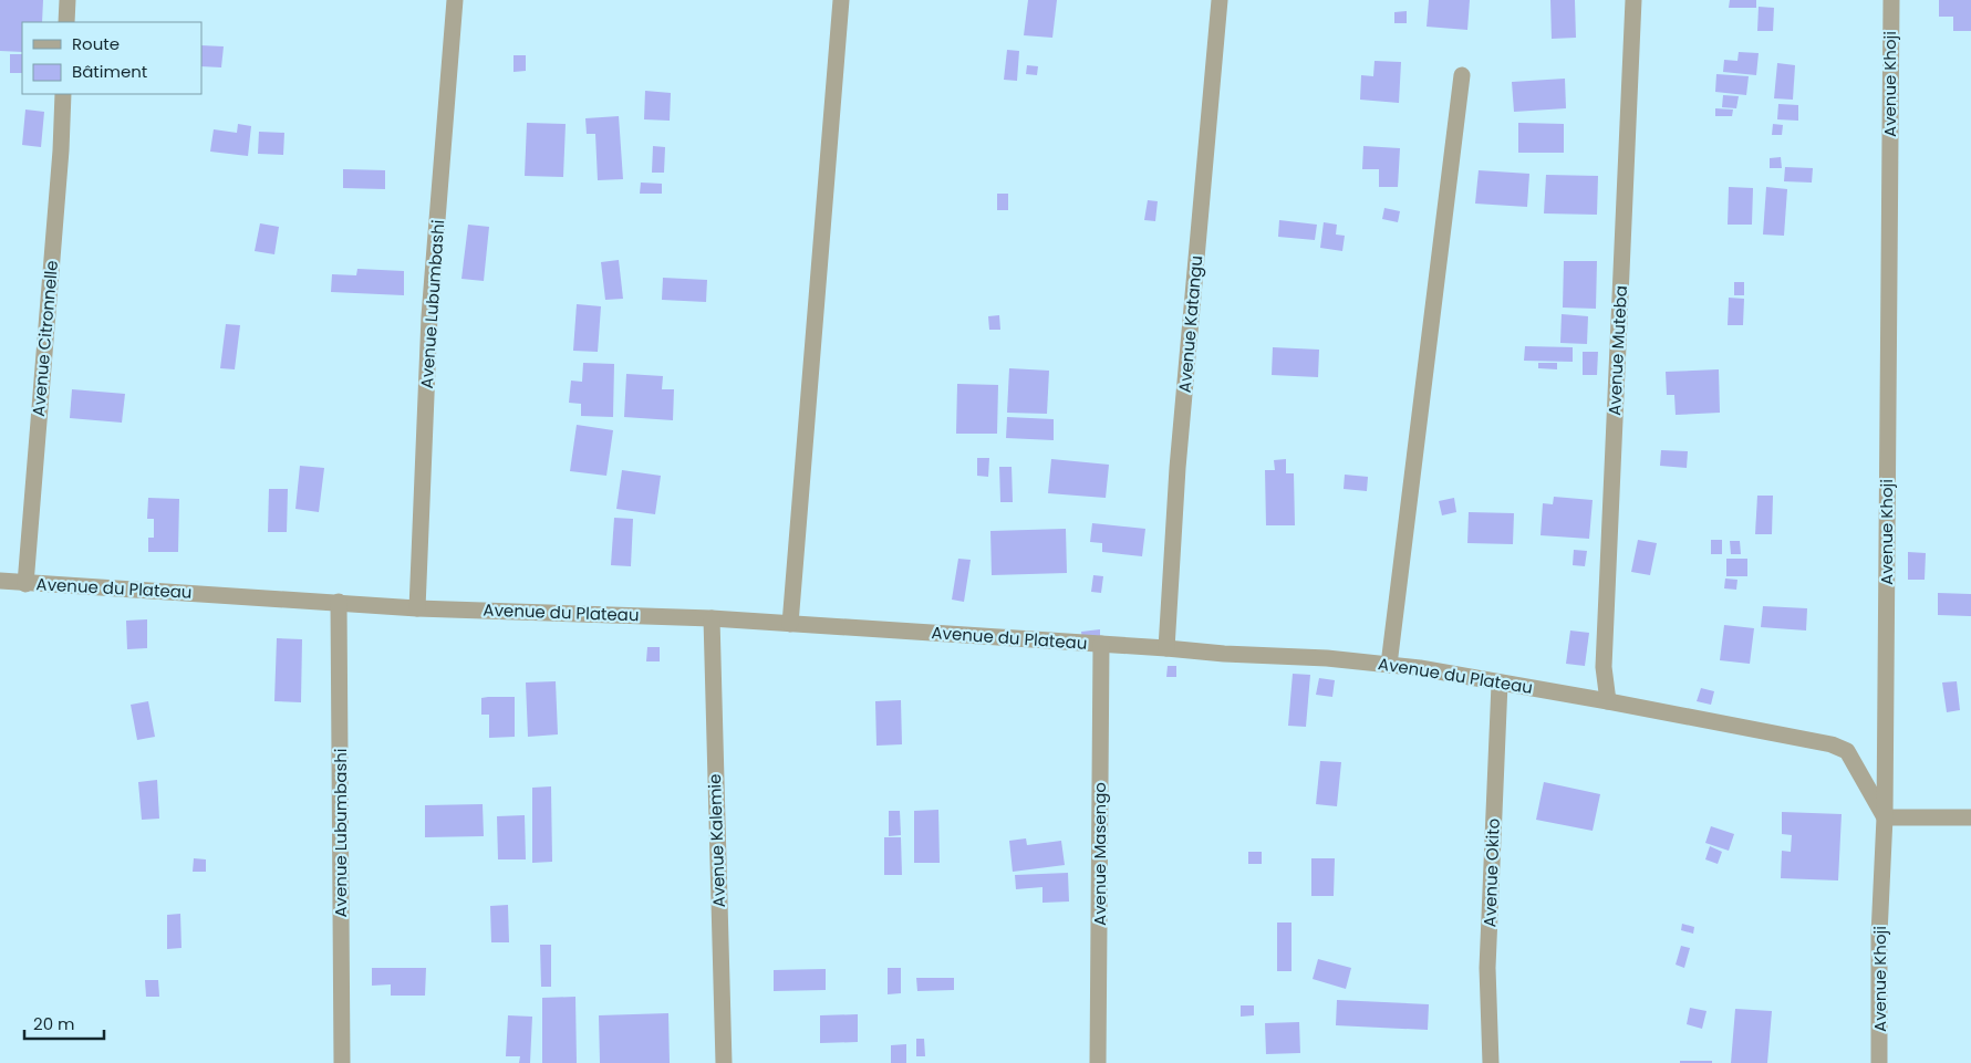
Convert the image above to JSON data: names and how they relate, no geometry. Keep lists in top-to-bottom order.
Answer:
{
  "streets": {
    "street": [
      "Avenue Khoji",
      "Avenue Lubumbashi",
      "Avenue Katangu",
      "Avenue Citronnelle",
      "Avenue Muteba",
      "Avenue du Plateau",
      "Avenue Kalemie",
      "Avenue Masengo",
      "Avenue Okito"
    ]
  },
  "crossings": [
    ["Avenue Khoji", "Avenue du Plateau"],
    ["Avenue Lubumbashi", "Avenue du Plateau"],
    ["Avenue Katangu", "Avenue du Plateau"],
    ["Avenue Citronnelle", "Avenue du Plateau"],
    ["Avenue Muteba", "Avenue du Plateau"],
    ["Avenue du Plateau", "Avenue Kalemie"],
    ["Avenue du Plateau", "Avenue Masengo"],
    ["Avenue du Plateau", "Avenue Okito"]
  ],
  "legend": ["Route", "Bâtiment"],
  "scale_bar": "20 m"
}
